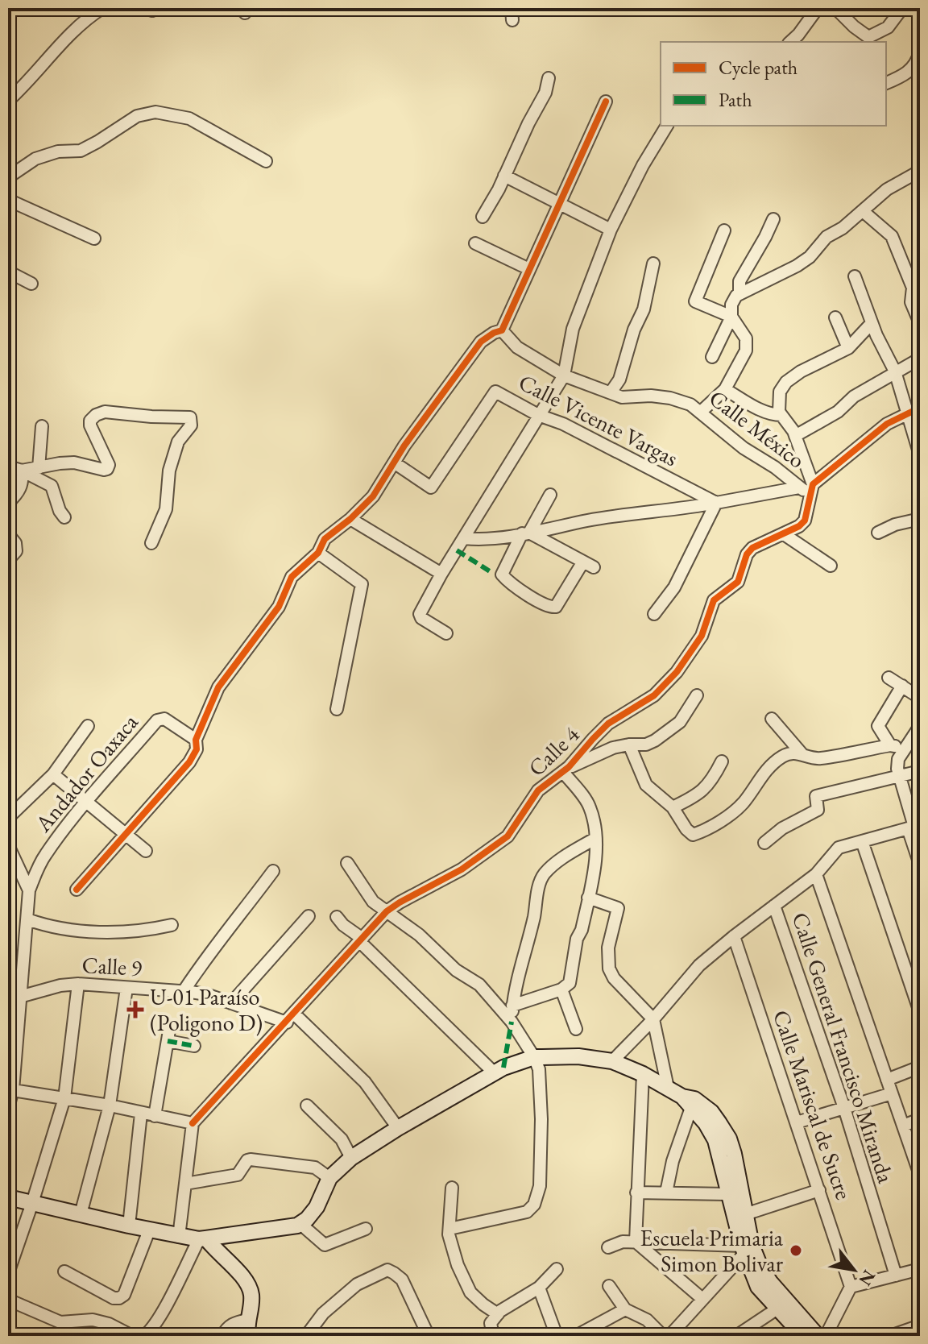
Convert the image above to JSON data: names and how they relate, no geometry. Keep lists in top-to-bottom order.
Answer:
{
  "streets": {
    "street": [
      "Calle Vicente Vargas",
      "Calle México",
      "Calle 4",
      "Andador Oaxaca",
      "Calle 9",
      "Calle General Francisco Miranda",
      "Calle Mariscal de Sucre"
    ]
  },
  "crossings": [
    ["Calle México", "Calle 4"],
    ["Calle 4", "Calle 9"]
  ],
  "places": {
    "health": ["U-01 Paraíso (Poligono D)"],
    "other": ["Escuela Primaria Simon Bolivar"]
  },
  "legend": ["Cycle path", "Path"],
  "north": "bottom right"
}
